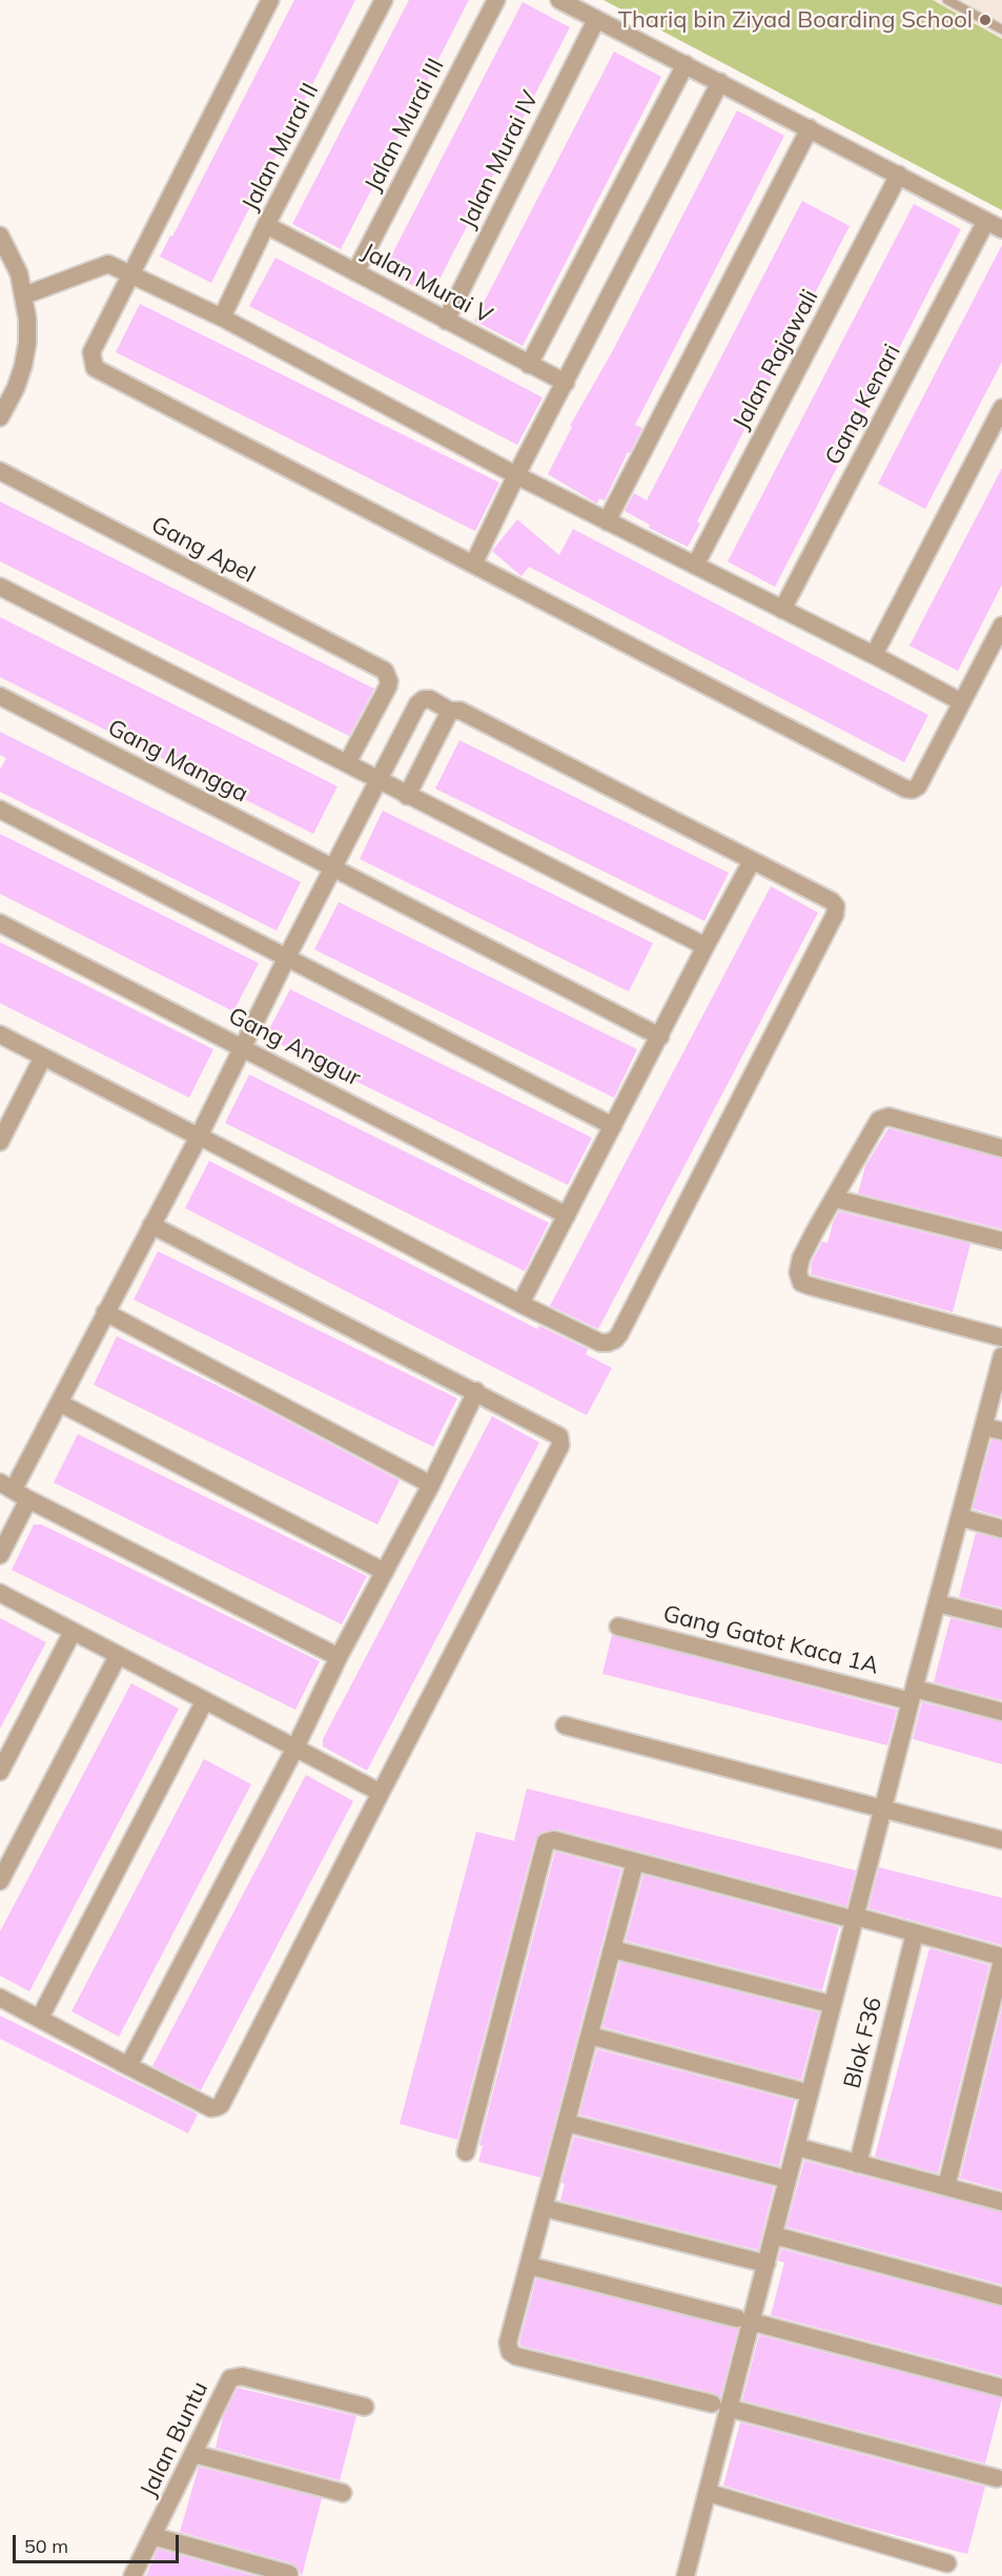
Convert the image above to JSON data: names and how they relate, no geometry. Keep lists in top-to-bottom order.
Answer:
{
  "streets": {
    "street": [
      "Jalan Murai III",
      "Jalan Murai II",
      "Jalan Murai IV",
      "Jalan Murai V",
      "Jalan Rajawali",
      "Gang Kenari",
      "Gang Apel",
      "Gang Mangga",
      "Gang Anggur",
      "Gang Gatot Kaca 1A",
      "Blok F36",
      "Jalan Buntu"
    ]
  },
  "crossings": [
    ["Jalan Murai III", "Jalan Murai V"],
    ["Jalan Murai II", "Jalan Murai V"],
    ["Jalan Murai IV", "Jalan Murai V"]
  ],
  "places": ["Thariq bin Ziyad Boarding School"],
  "scale_bar": "50 m"
}
